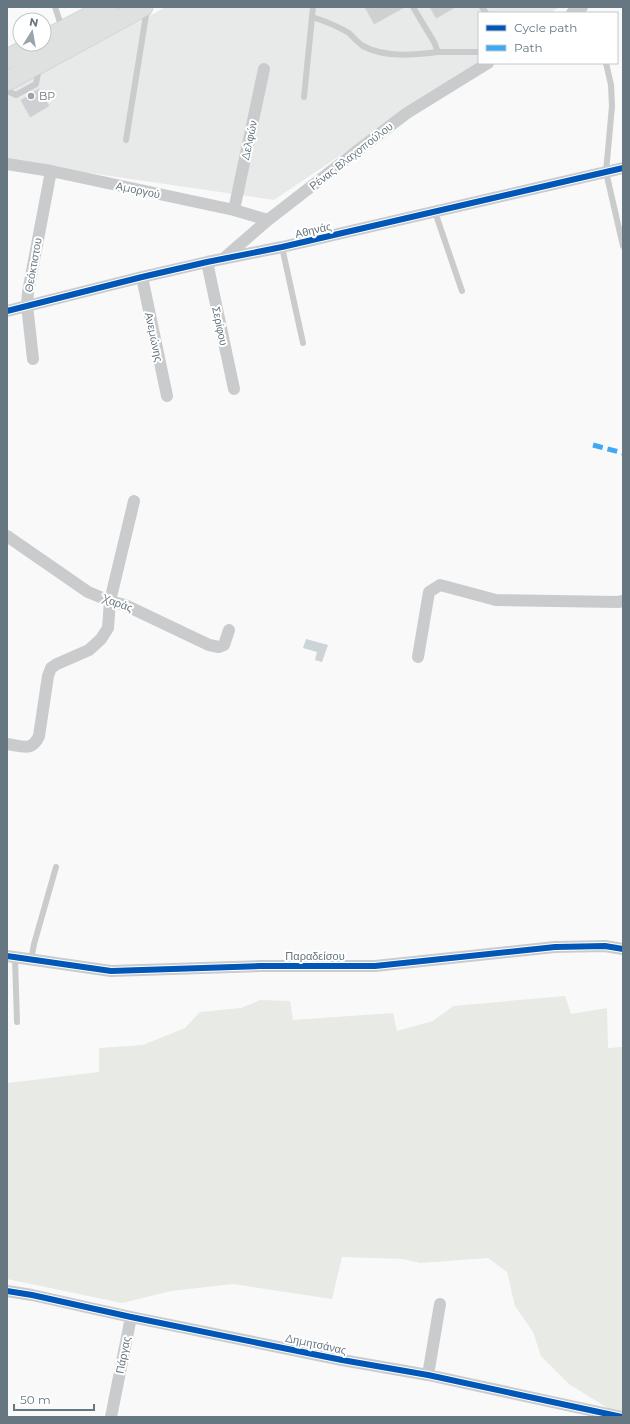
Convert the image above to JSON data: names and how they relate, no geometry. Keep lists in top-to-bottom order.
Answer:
{
  "streets": {
    "street": [
      "Δελφών",
      "Ρένας Βλαχοπούλου",
      "Αμοργού",
      "Αθηνάς",
      "Θεόκτιστου",
      "Σερίφου",
      "Ανεμώνης",
      "Χαράς",
      "Παραδείσου",
      "Δημητσάνας",
      "Πάργας"
    ]
  },
  "crossings": [
    ["Δελφών", "Αμοργού"],
    ["Ρένας Βλαχοπούλου", "Αμοργού"],
    ["Ρένας Βλαχοπούλου", "Αθηνάς"],
    ["Αμοργού", "Θεόκτιστου"],
    ["Αθηνάς", "Θεόκτιστου"],
    ["Αθηνάς", "Σερίφου"],
    ["Αθηνάς", "Ανεμώνης"],
    ["Δημητσάνας", "Πάργας"]
  ],
  "places": ["BP"],
  "legend": ["Cycle path", "Path"],
  "scale_bar": "50 m",
  "north": "top"
}
